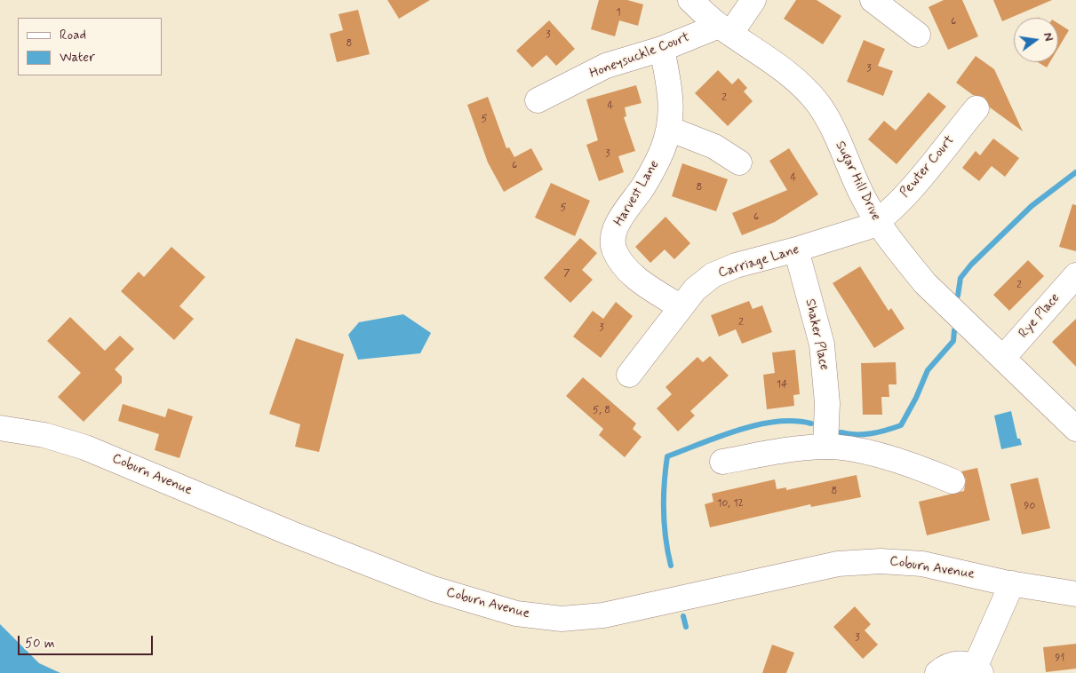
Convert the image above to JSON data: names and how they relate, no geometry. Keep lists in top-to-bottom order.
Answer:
{
  "streets": {
    "street": [
      "Honeysuckle Court",
      "Pewter Court",
      "Sugar Hill Drive",
      "Harvest Lane",
      "Carriage Lane",
      "Rye Place",
      "Shaker Place",
      "Coburn Avenue"
    ]
  },
  "crossings": [
    ["Honeysuckle Court", "Sugar Hill Drive"],
    ["Honeysuckle Court", "Harvest Lane"],
    ["Pewter Court", "Sugar Hill Drive"],
    ["Pewter Court", "Carriage Lane"],
    ["Sugar Hill Drive", "Carriage Lane"],
    ["Sugar Hill Drive", "Rye Place"],
    ["Harvest Lane", "Carriage Lane"],
    ["Carriage Lane", "Shaker Place"]
  ],
  "house_numbers": [
    "1",
    "6",
    "3",
    "8",
    "3",
    "2",
    "4",
    "5",
    "3",
    "6",
    "4",
    "8",
    "5",
    "6",
    "7",
    "2",
    "2",
    "3",
    "14",
    "5, 8",
    "8",
    "10, 12",
    "90",
    "3",
    "91"
  ],
  "legend": ["Road", "Water"],
  "scale_bar": "50 m",
  "north": "right"
}
